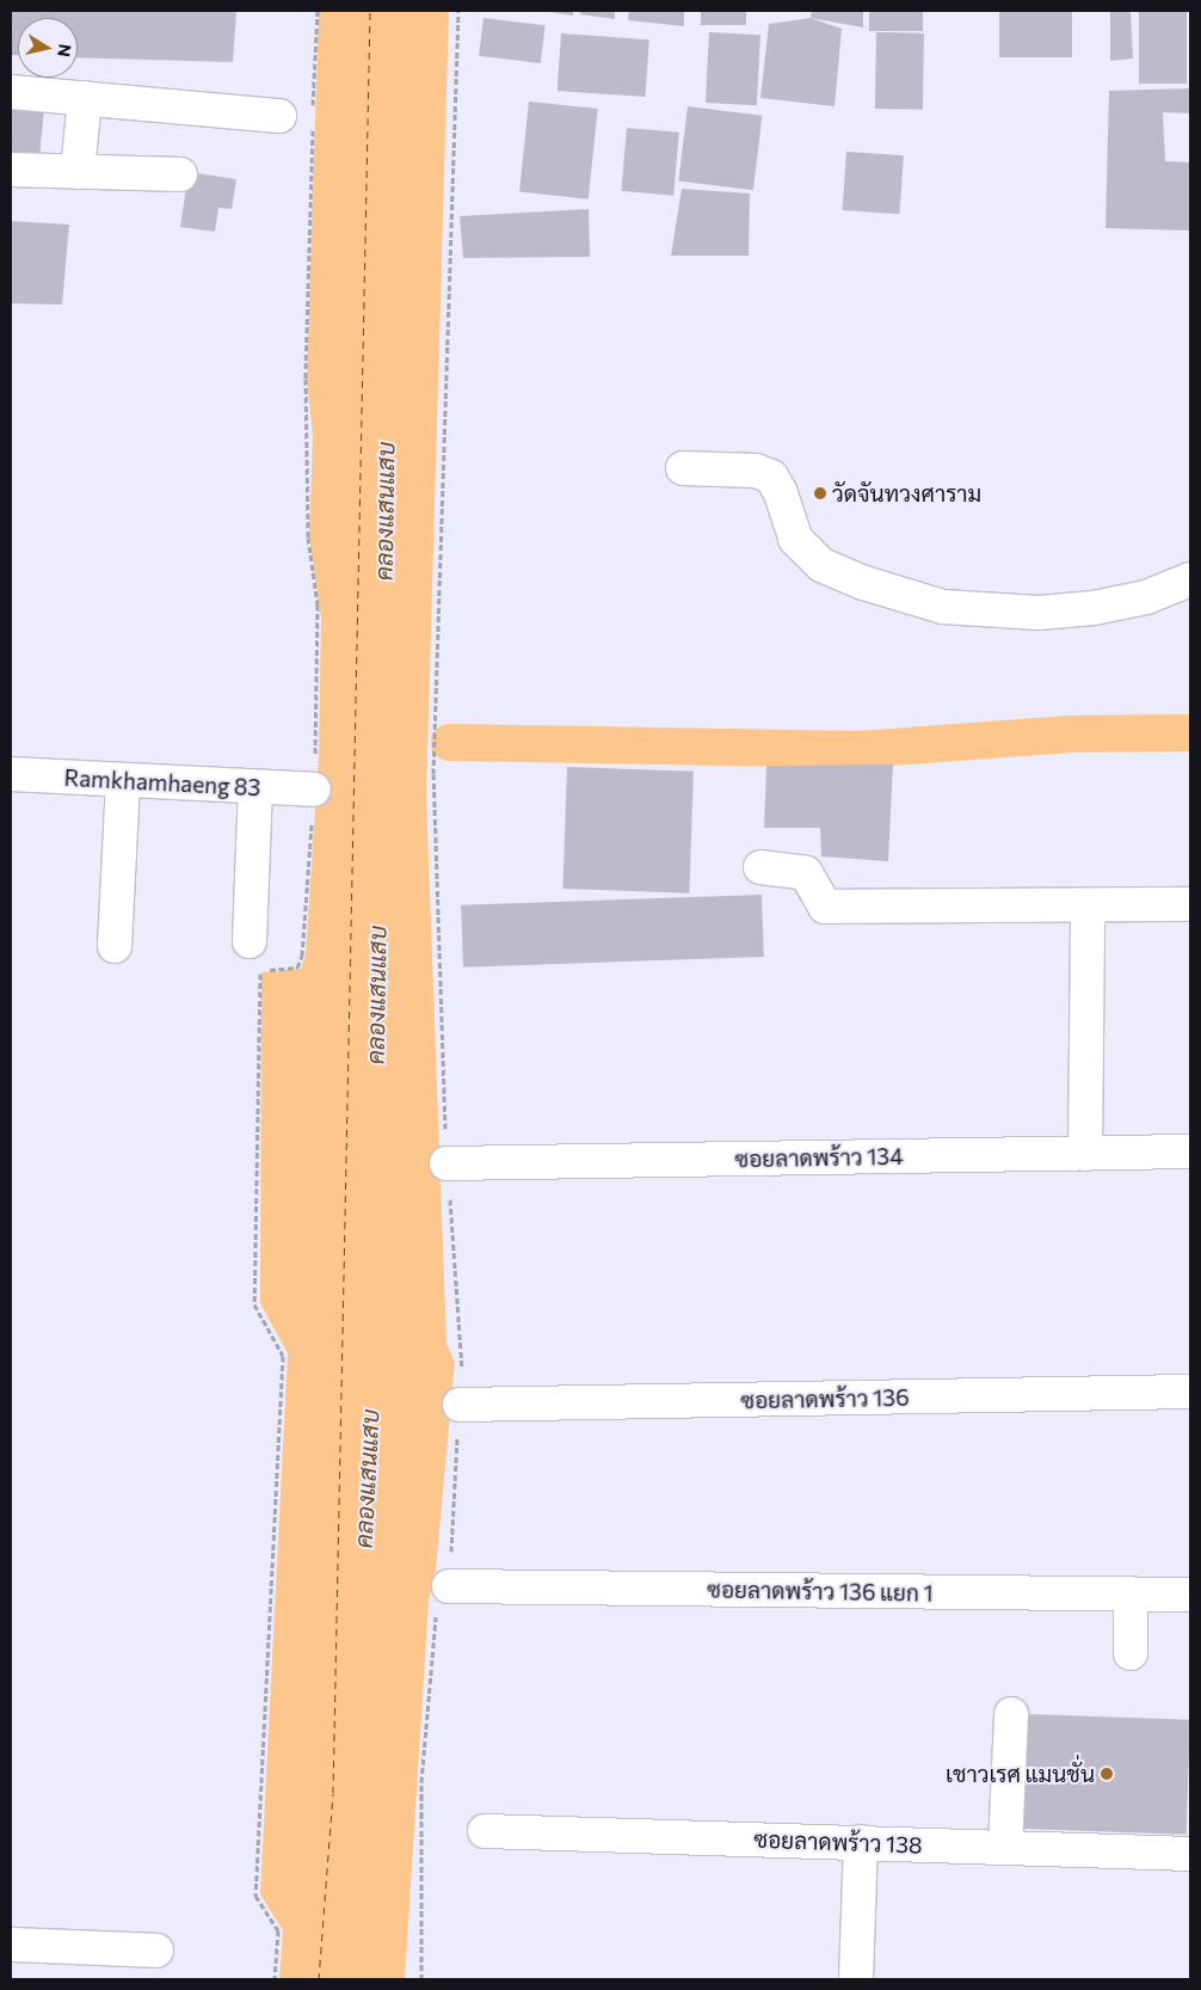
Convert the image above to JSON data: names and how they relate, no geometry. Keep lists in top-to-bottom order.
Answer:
{
  "streets": {
    "street": [
      "Ramkhamhaeng 83",
      "ซอยลาดพร้าว 134",
      "ซอยลาดพร้าว 136",
      "ซอยลาดพร้าว 136 แยก 1",
      "ซอยลาดพร้าว 138"
    ]
  },
  "water": ["คลองแสนแสบ"],
  "places": ["วัดจันทวงศาราม", "เชาวเรศ แมนชั่น"],
  "north": "right"
}
